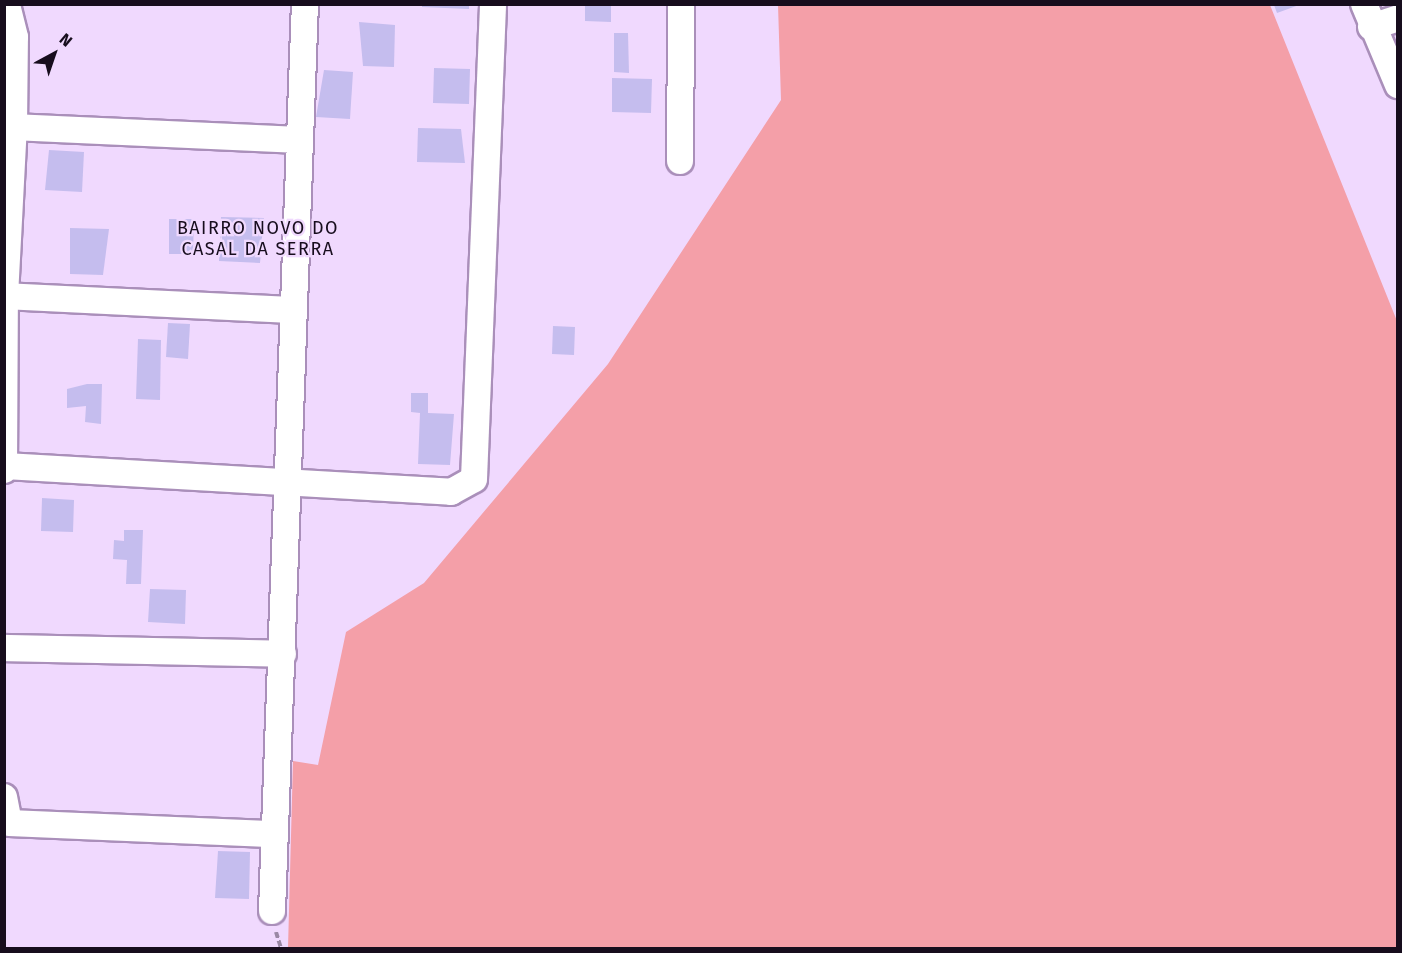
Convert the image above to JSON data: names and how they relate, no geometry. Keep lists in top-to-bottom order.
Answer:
{
  "districts": ["BAIRRO NOVO DO CASAL DA SERRA"],
  "north": "top right"
}
